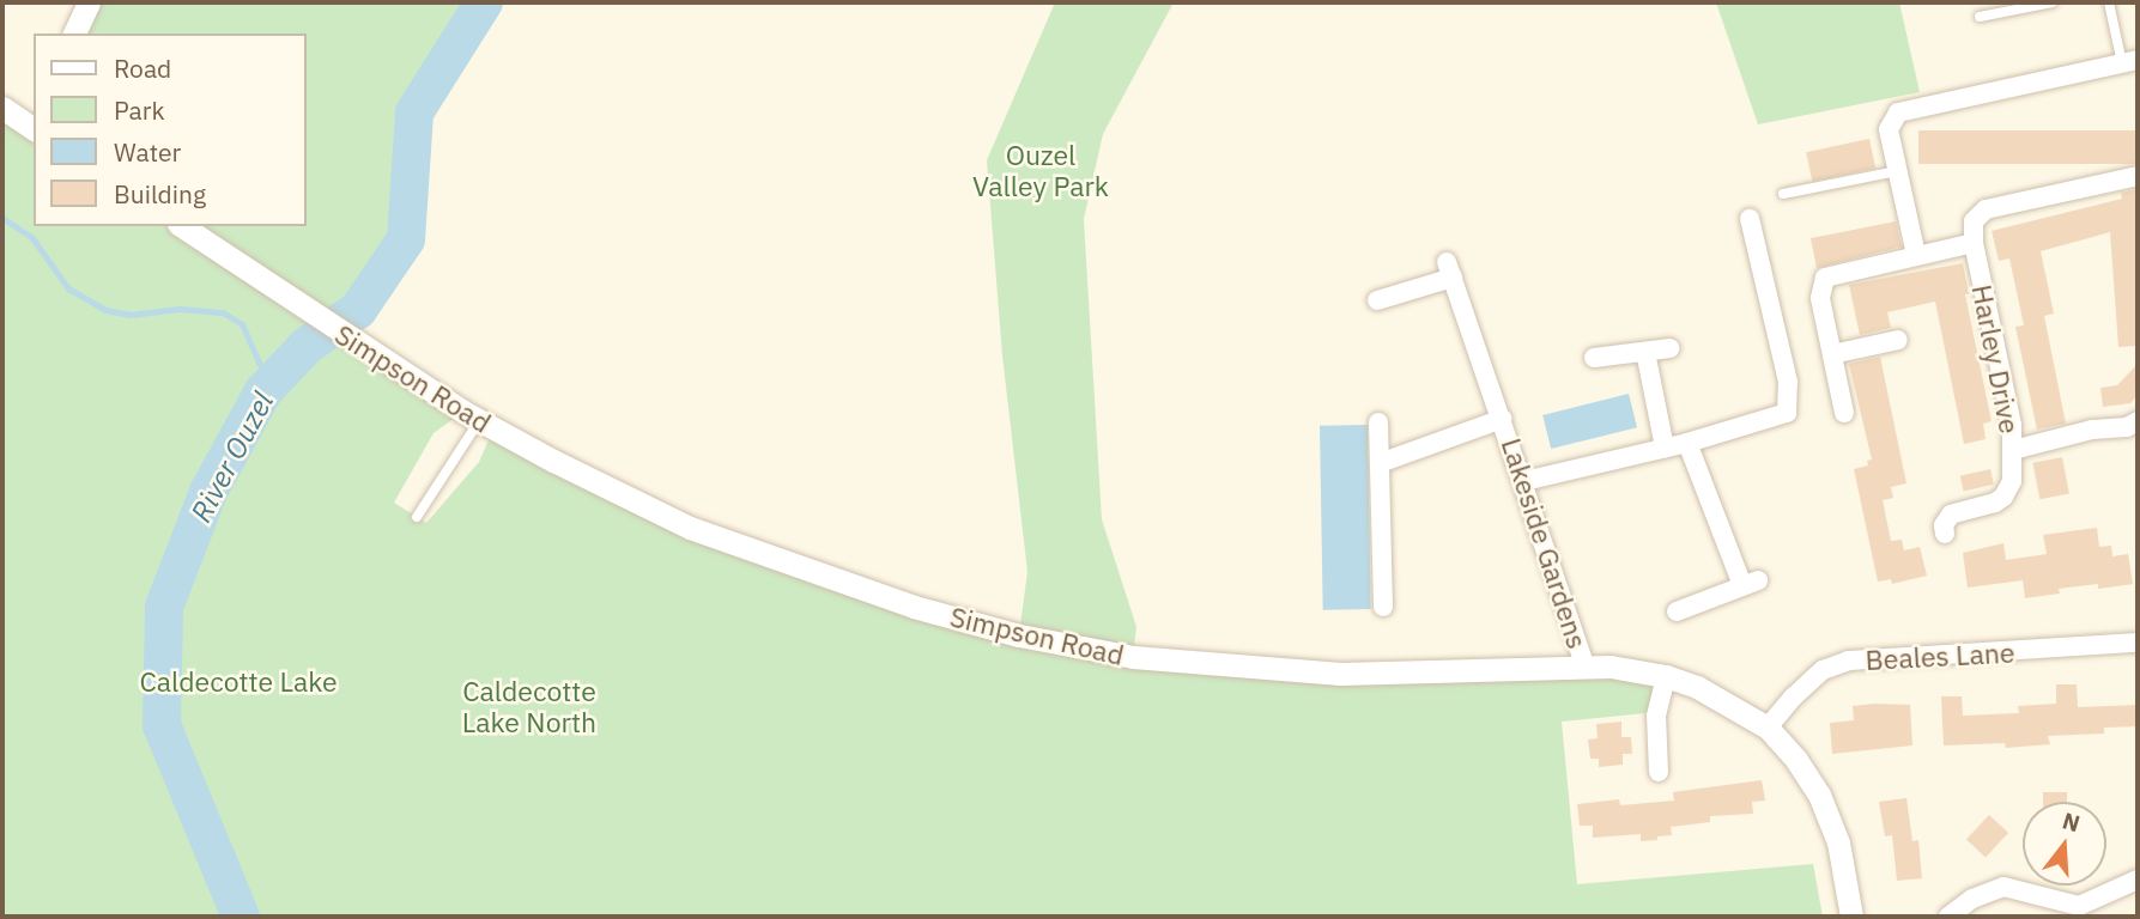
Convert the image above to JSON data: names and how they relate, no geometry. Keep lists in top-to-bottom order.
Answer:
{
  "streets": {
    "street": [
      "Harley Drive",
      "Simpson Road",
      "Lakeside Gardens",
      "Beales Lane"
    ]
  },
  "crossings": [
    ["Simpson Road", "Lakeside Gardens"],
    ["Simpson Road", "Beales Lane"]
  ],
  "water": ["River Ouzel"],
  "parks": ["Ouzel Valley Park", "Caldecotte Lake", "Caldecotte Lake North"],
  "legend": [
    "Road",
    "Park",
    "Water",
    "Building"
  ],
  "north": "top"
}
